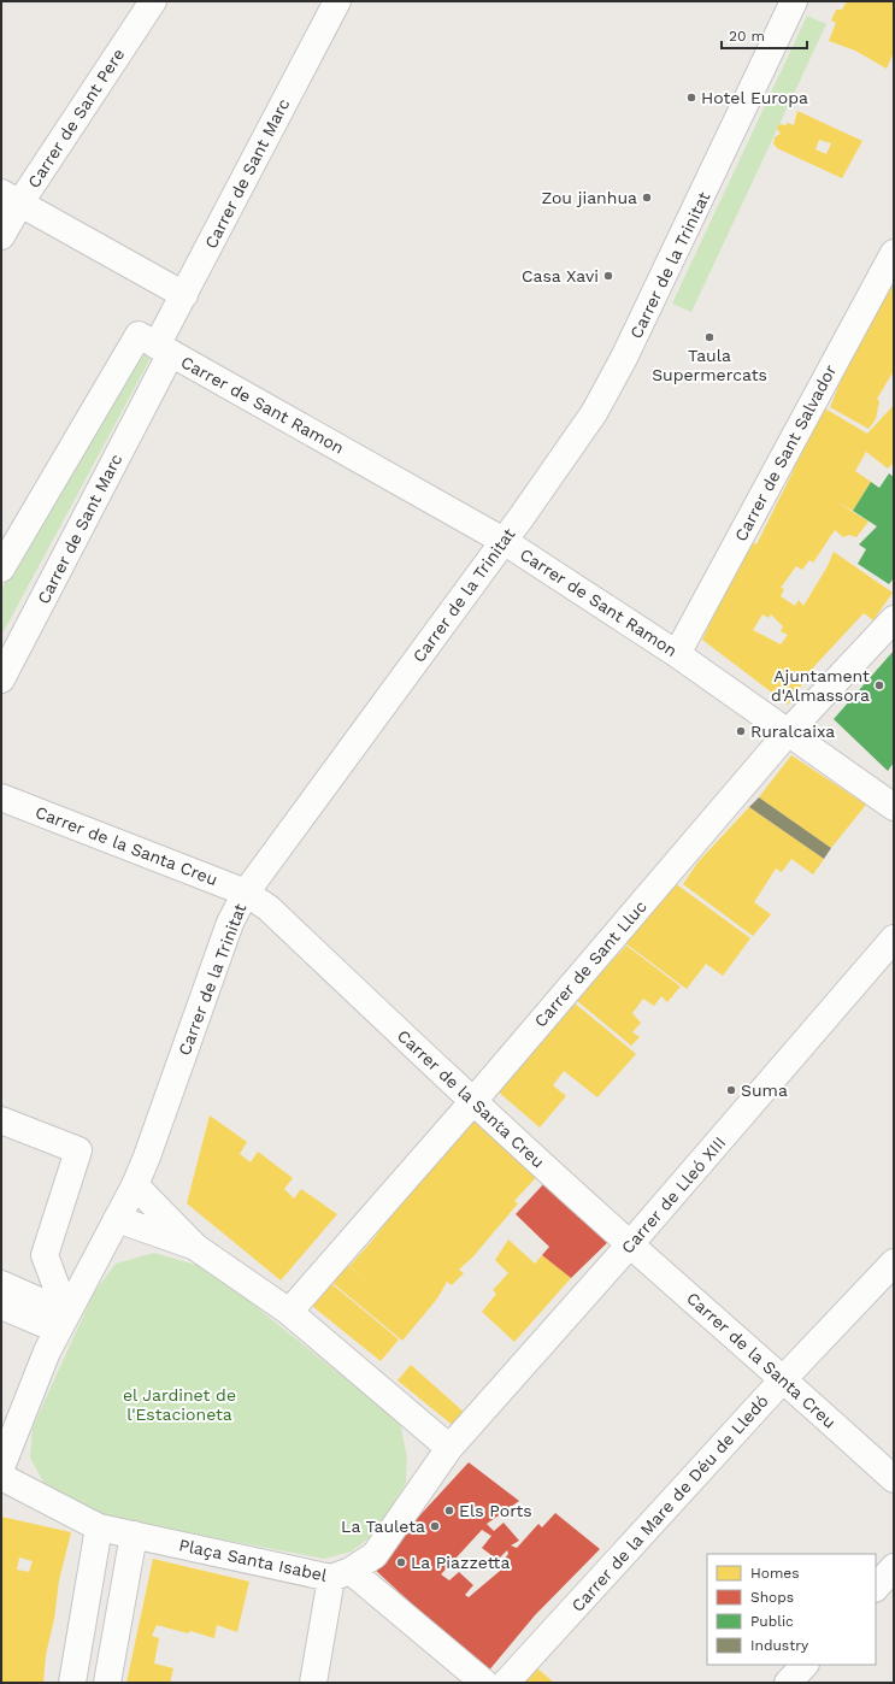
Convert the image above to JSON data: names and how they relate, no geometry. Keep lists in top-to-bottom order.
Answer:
{
  "streets": {
    "street": [
      "Carrer de Sant Pere",
      "Carrer de Sant Marc",
      "Carrer de la Trinitat",
      "Carrer de Sant Ramon",
      "Carrer de Sant Salvador",
      "Carrer de la Santa Creu",
      "Carrer de Sant Lluc",
      "Carrer de Lleó XIII",
      "Carrer de la Mare de Déu de Lledó",
      "Plaça Santa Isabel"
    ]
  },
  "crossings": [
    ["Carrer de Sant Marc", "Carrer de Sant Ramon"],
    ["Carrer de la Trinitat", "Carrer de Sant Ramon"],
    ["Carrer de la Trinitat", "Carrer de la Santa Creu"],
    ["Carrer de Sant Ramon", "Carrer de Sant Salvador"],
    ["Carrer de Sant Ramon", "Carrer de Sant Lluc"],
    ["Carrer de la Santa Creu", "Carrer de Sant Lluc"],
    ["Carrer de la Santa Creu", "Carrer de Lleó XIII"],
    ["Carrer de la Santa Creu", "Carrer de la Mare de Déu de Lledó"],
    ["Carrer de Lleó XIII", "Plaça Santa Isabel"]
  ],
  "parks": ["el Jardinet de l'Estacioneta"],
  "places": [
    "Hotel Europa",
    "Zou jianhua",
    "Casa Xavi",
    "Taula Supermercats",
    "Ajuntament d'Almassora",
    "Ruralcaixa",
    "Suma",
    "Els Ports",
    "La Tauleta",
    "La Piazzetta"
  ],
  "legend": [
    "Homes",
    "Shops",
    "Public",
    "Industry"
  ],
  "scale_bar": "20 m"
}
